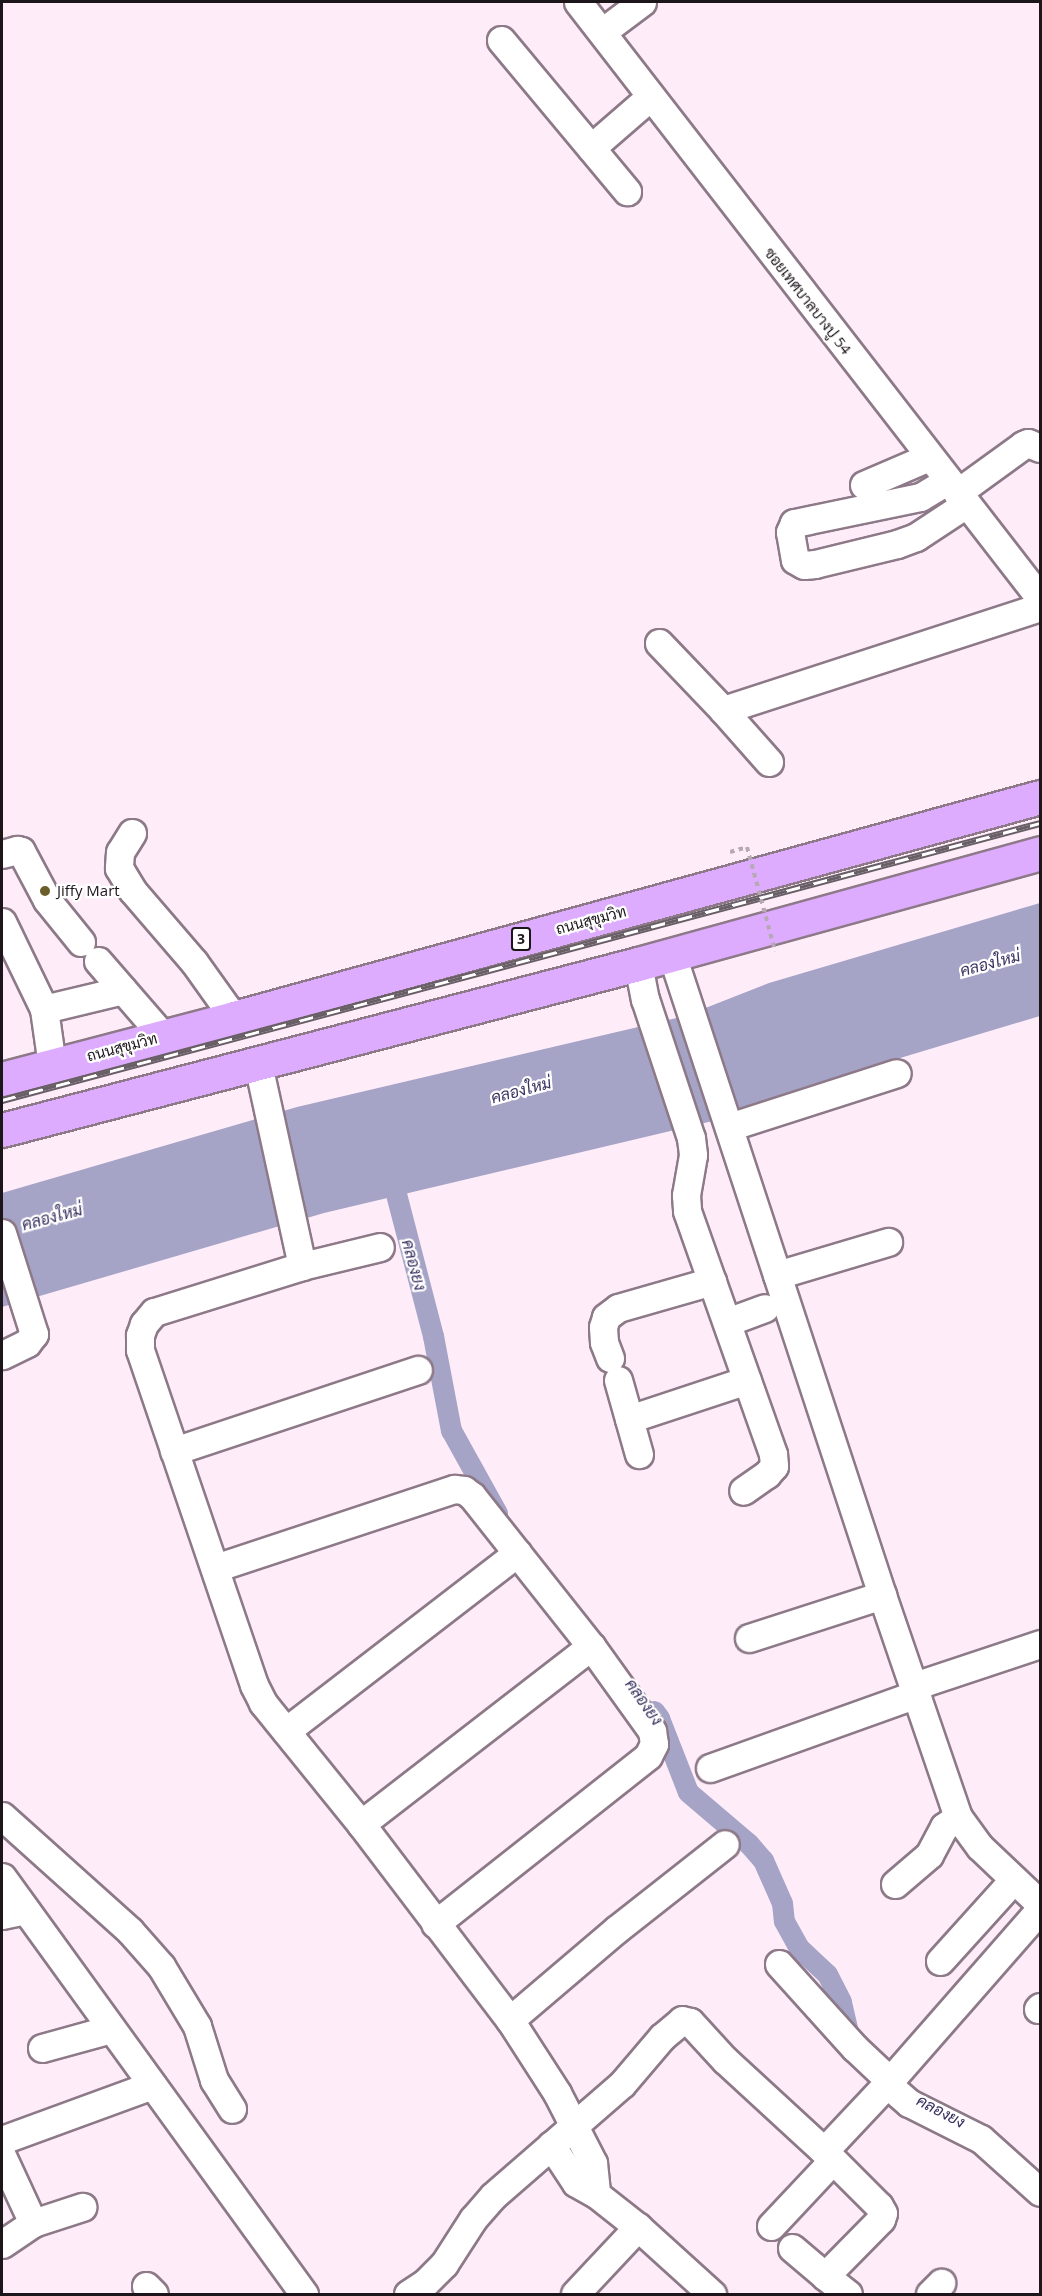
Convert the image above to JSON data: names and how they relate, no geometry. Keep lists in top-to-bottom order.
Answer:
{
  "streets": {
    "highway": ["ถนนสุขุมวิท", "3"],
    "street": ["ซอยเทศบาลบางปู 54"]
  },
  "water": ["คลองใหม่", "คลองยง"],
  "places": ["Jiffy Mart"]
}
